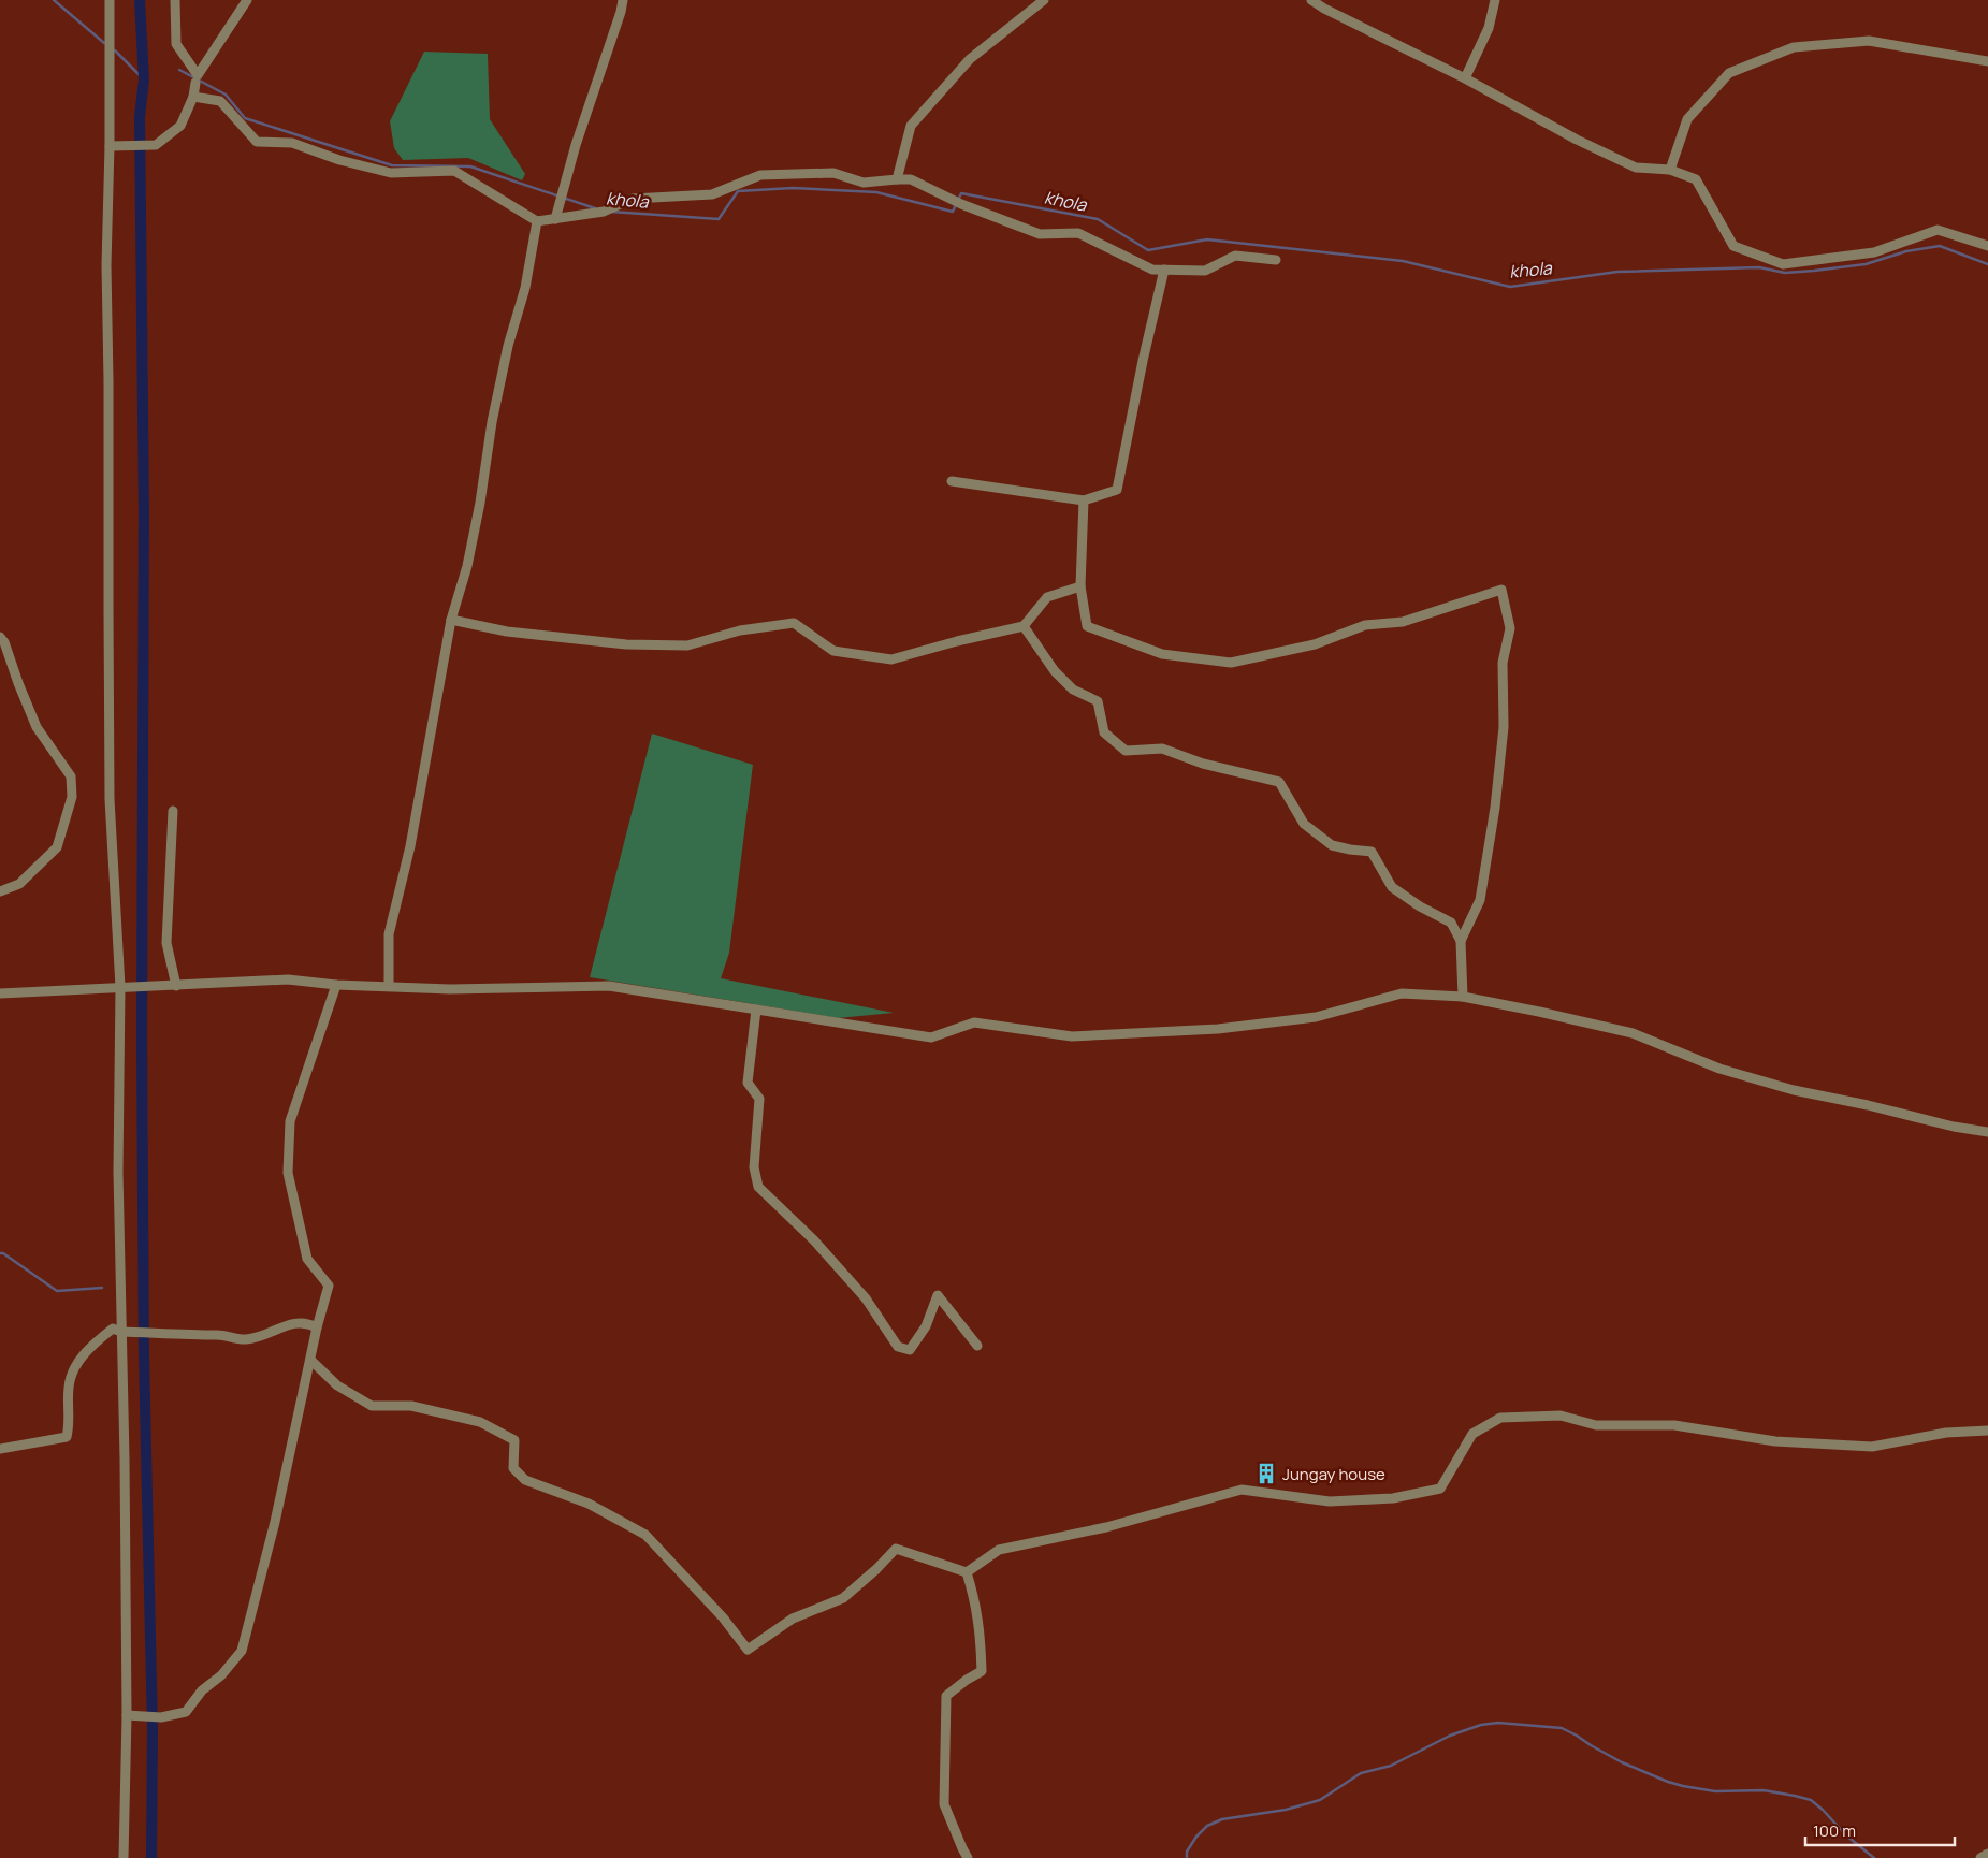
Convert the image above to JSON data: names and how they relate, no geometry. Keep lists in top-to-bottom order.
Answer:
{
  "water": ["khola"],
  "places": {
    "building": ["Jungay house"]
  },
  "scale_bar": "100 m"
}
